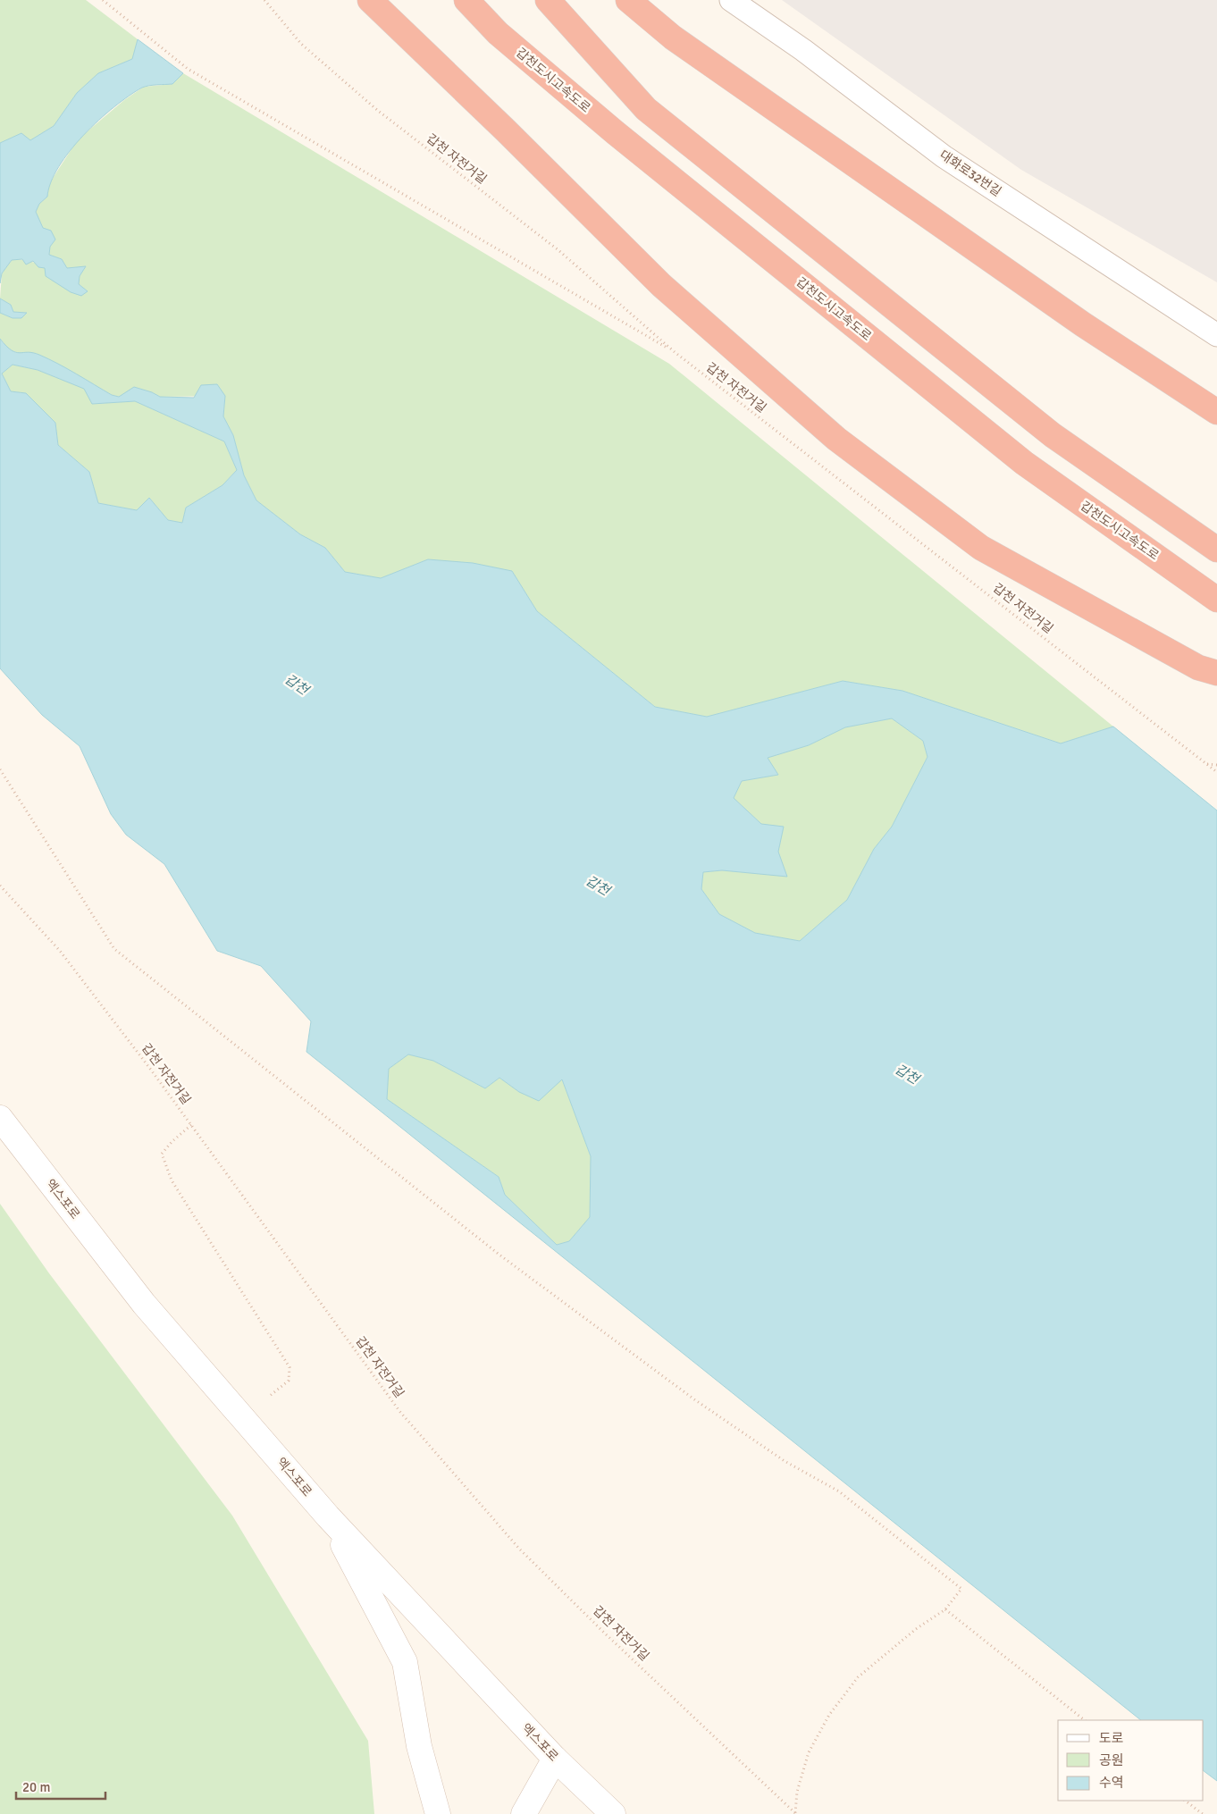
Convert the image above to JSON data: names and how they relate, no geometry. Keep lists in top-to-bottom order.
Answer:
{
  "streets": {
    "highway": ["갑천도시고속도로"],
    "main road": ["엑스포로"],
    "street": ["대화로32번길"],
    "path": ["갑천 자전거길"]
  },
  "water": ["갑천"],
  "legend": ["도로", "공원", "수역"],
  "scale_bar": "20 m"
}
